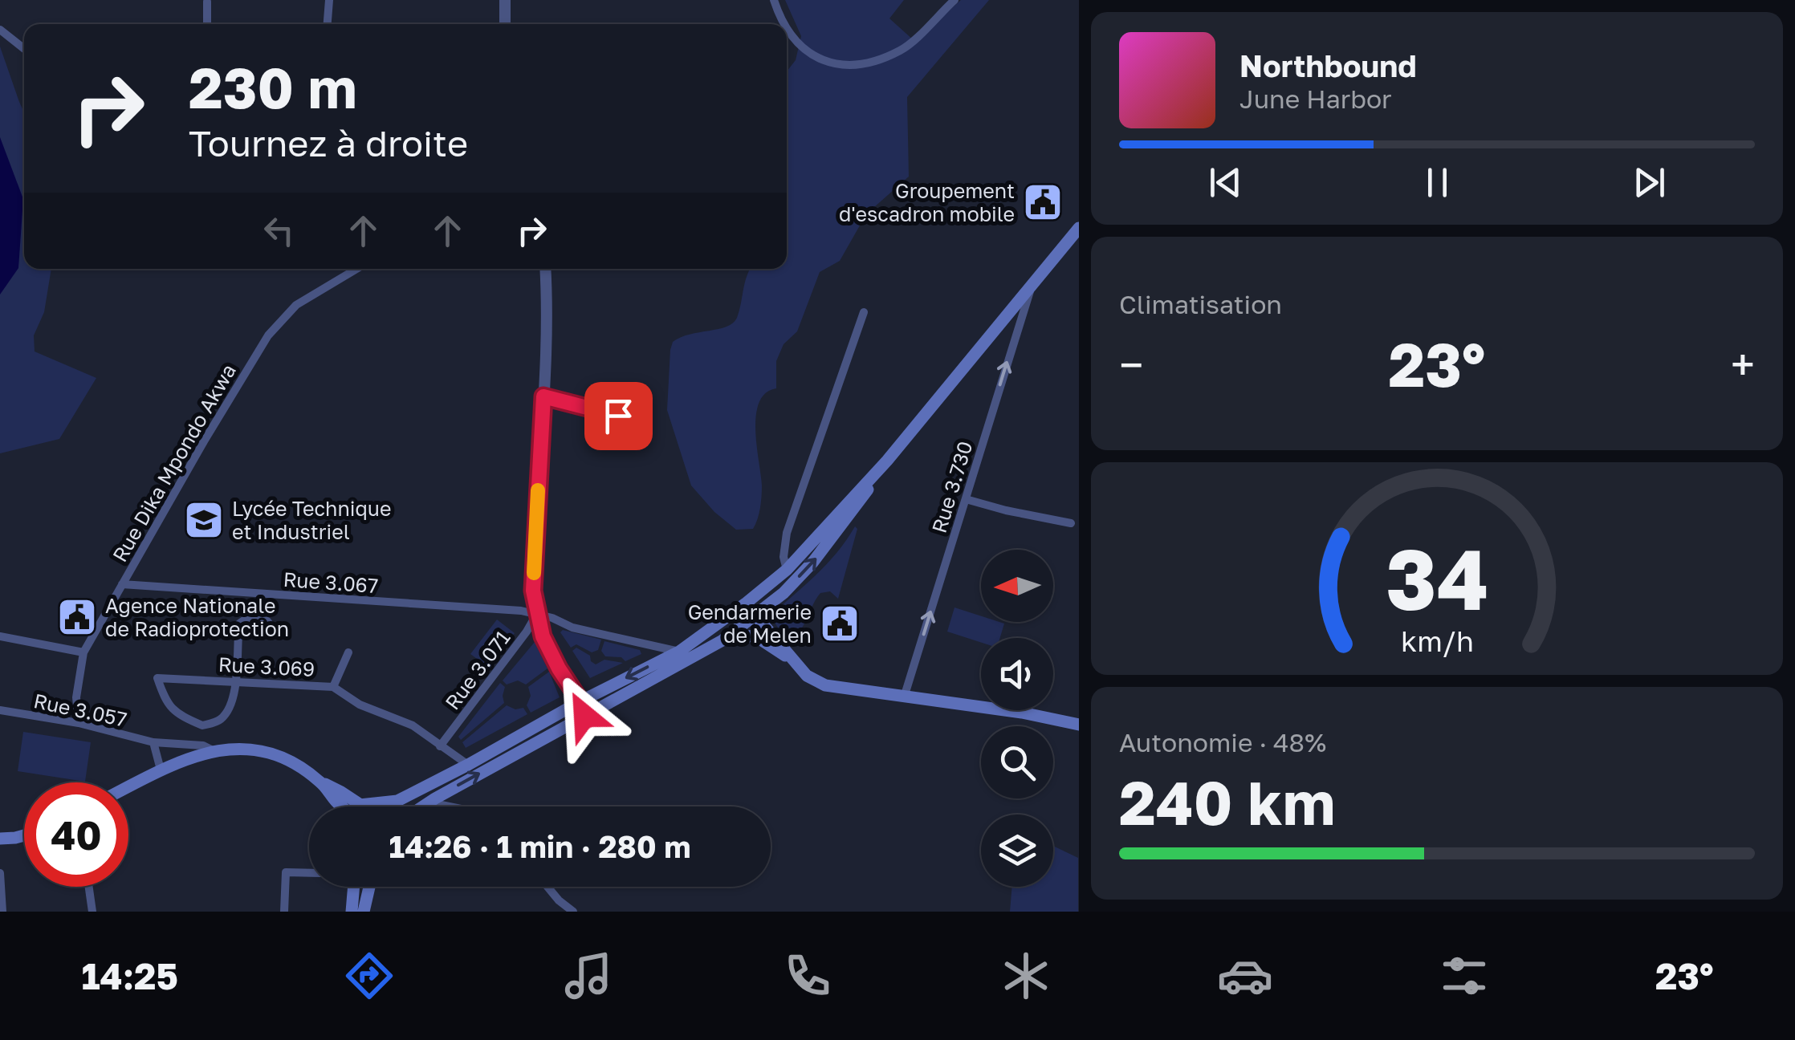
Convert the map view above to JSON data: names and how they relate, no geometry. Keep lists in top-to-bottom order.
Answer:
{
  "streets": {
    "street": [
      "Rue Dika Mpondo Akwa",
      "Rue 3.730",
      "Rue 3.067",
      "Rue 3.069",
      "Rue 3.071",
      "Rue 3.057"
    ]
  },
  "crossings": [
    ["Rue Dika Mpondo Akwa", "Rue 3.067"],
    ["Rue Dika Mpondo Akwa", "Rue 3.057"],
    ["Rue 3.067", "Rue 3.071"],
    ["Rue 3.069", "Rue 3.071"]
  ],
  "one_way": ["Rue 3.730"],
  "places": {
    "public building": ["Groupement d'escadron mobile", "Agence Nationale de Radioprotection", "Gendarmerie de Melen"],
    "school or university": ["Lycée Technique et Industriel"]
  },
  "north": "left",
  "page": {
    "turn": ["230 m", "Tournez à droite"],
    "song": ["Northbound", "June Harbor"],
    "tile": [
      "Climatisation",
      ["Autonomie · 48%", "240 km"]
    ],
    "heat": ["−", "23°", "+"],
    "limit": "40",
    "trip": "14:26 · 1 min · 280 m",
    "tabs": ["14:25", "23°"],
    "gauge": ["34", "km/h"]
  }
}
